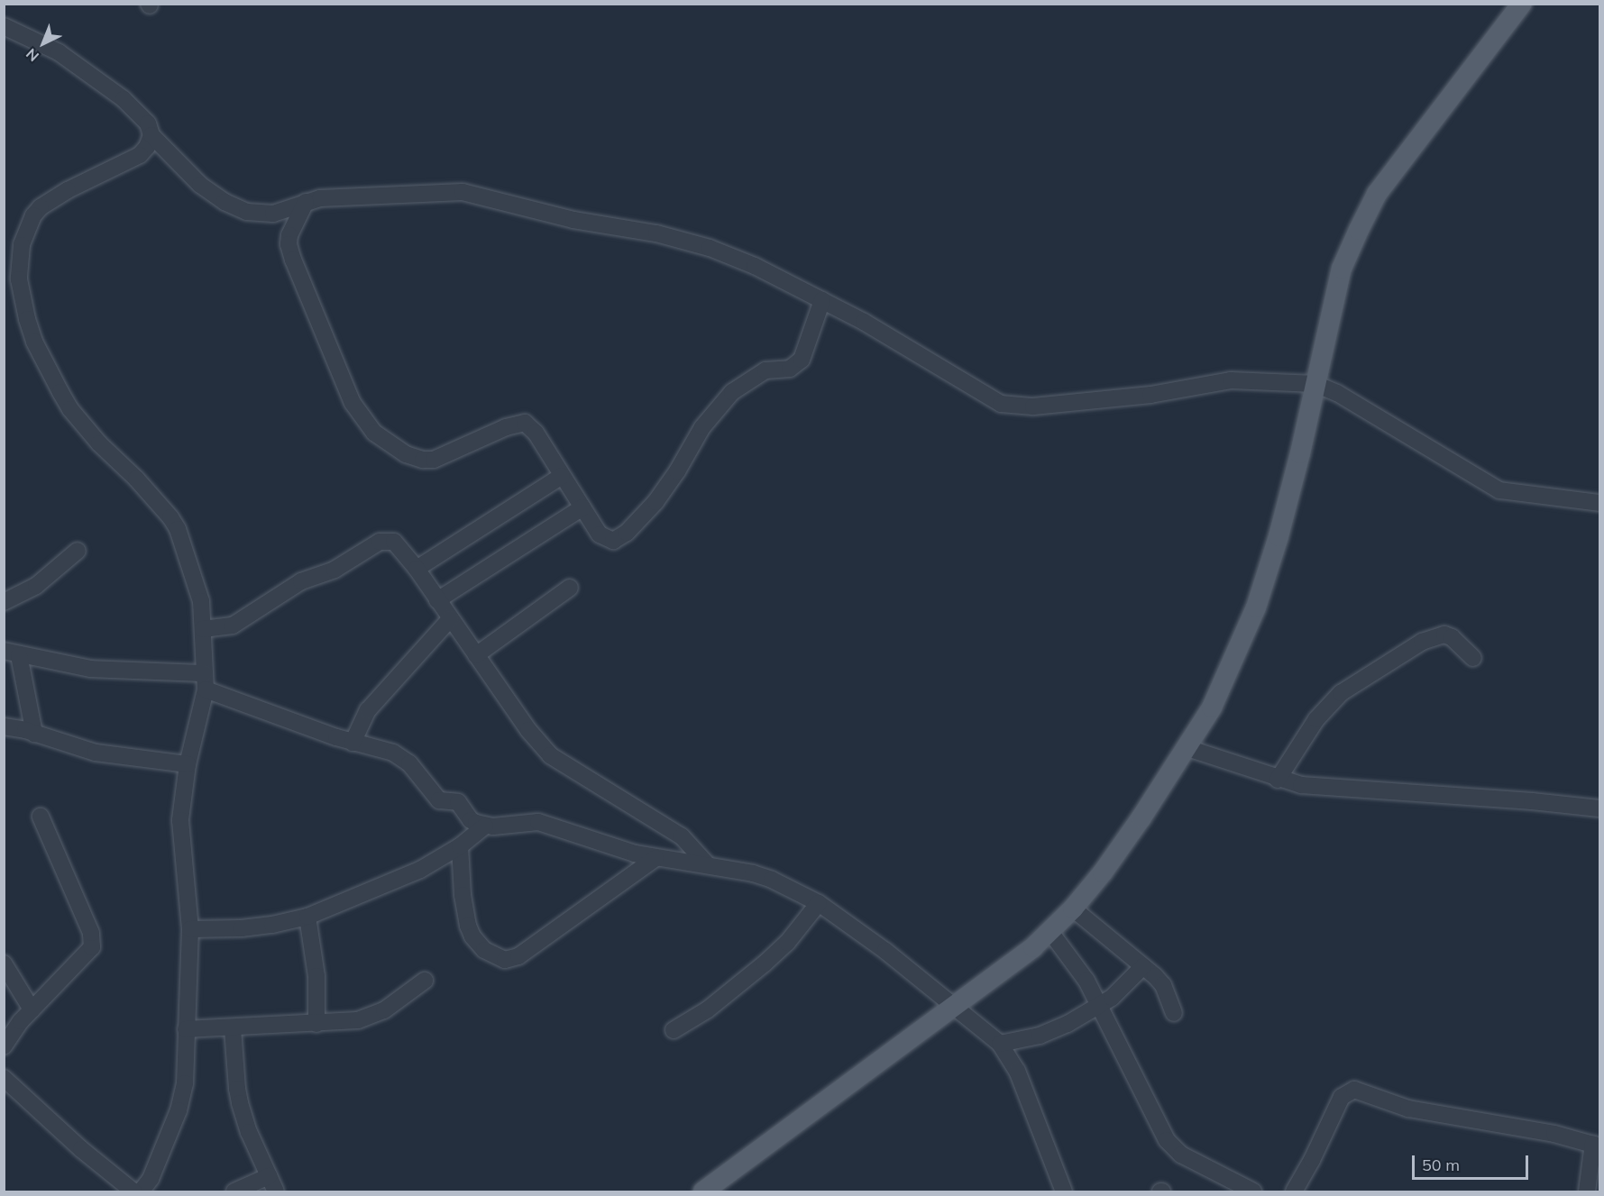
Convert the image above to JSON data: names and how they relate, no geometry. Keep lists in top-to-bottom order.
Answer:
{
  "scale_bar": "50 m",
  "north": "bottom left"
}
